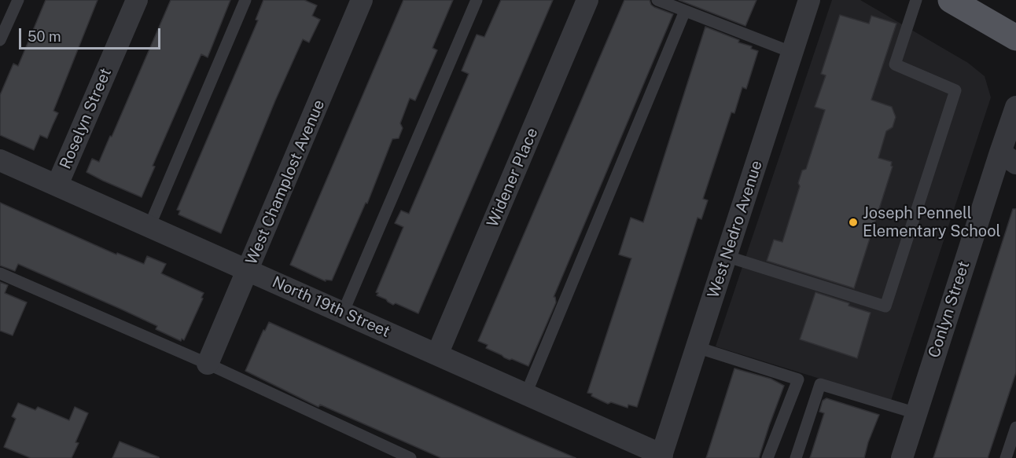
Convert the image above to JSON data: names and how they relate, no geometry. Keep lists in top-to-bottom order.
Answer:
{
  "streets": {
    "street": [
      "Roselyn Street",
      "Widener Place",
      "West Champlost Avenue",
      "West Nedro Avenue",
      "North 19th Street",
      "Conlyn Street"
    ]
  },
  "crossings": [
    ["Roselyn Street", "North 19th Street"],
    ["Widener Place", "North 19th Street"],
    ["West Champlost Avenue", "North 19th Street"],
    ["West Nedro Avenue", "North 19th Street"]
  ],
  "places": ["Joseph Pennell Elementary School"],
  "scale_bar": "50 m"
}
